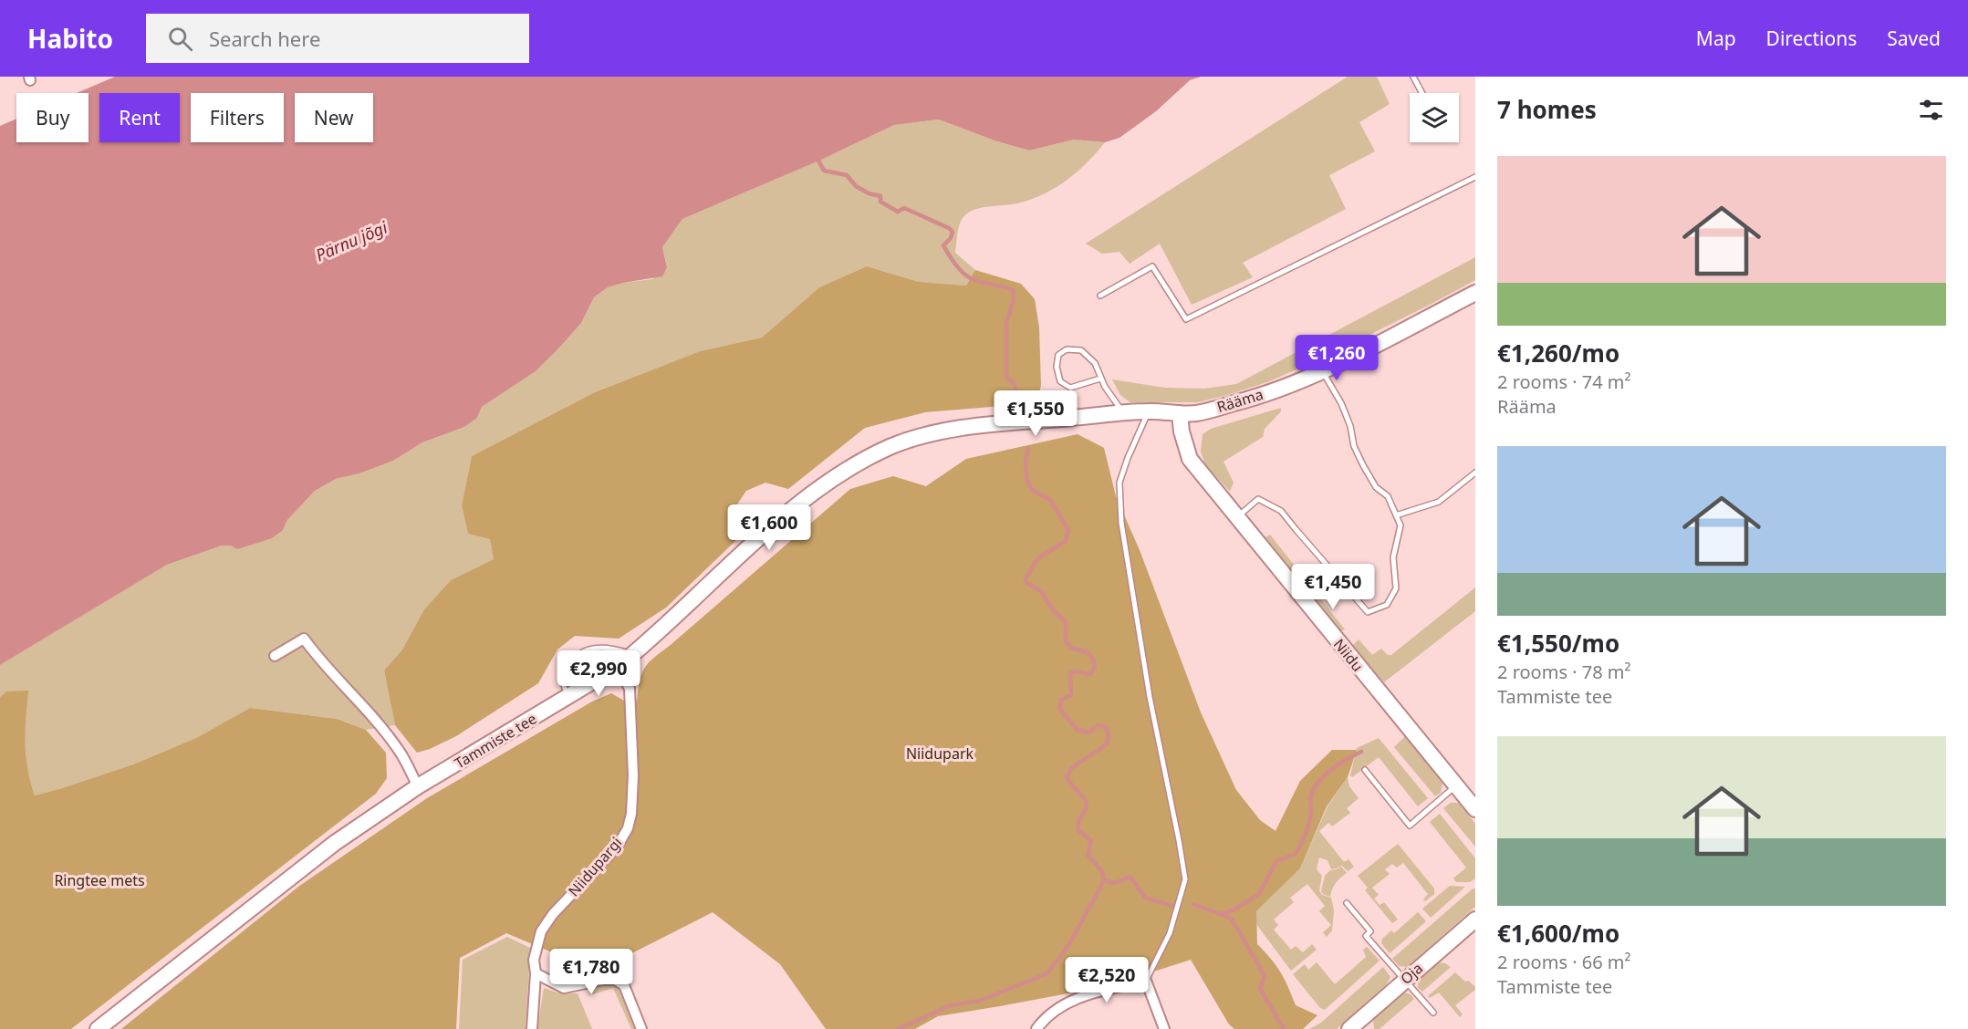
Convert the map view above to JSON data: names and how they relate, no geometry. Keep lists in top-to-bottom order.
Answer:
{
  "streets": {
    "main road": [
      "Rääma",
      "Niidu",
      "Tammiste tee",
      "Oja"
    ],
    "street": ["Niidupargi"]
  },
  "crossings": [
    ["Rääma", "Niidu"],
    ["Rääma", "Tammiste tee"],
    ["Niidu", "Tammiste tee"],
    ["Tammiste tee", "Niidupargi"]
  ],
  "water": ["Pärnu jõgi"],
  "parks": ["Niidupark", "Ringtee mets"],
  "page": {
    "header": "Habito",
    "search": "Search here",
    "nav": ["Map", "Directions", "Saved"],
    "heading": "7 homes",
    "chip": [
      "Buy",
      "Rent",
      "Filters",
      "New"
    ],
    "list": [
      {
        "name": "€1,260/mo",
        "note": "2 rooms · 74 m² · Rääma"
      },
      {
        "name": "€1,550/mo",
        "note": "2 rooms · 78 m² · Tammiste tee"
      },
      {
        "name": "€1,600/mo",
        "note": "2 rooms · 66 m² · Tammiste tee"
      }
    ],
    "price": [
      "€1,260",
      "€1,550",
      "€1,600",
      "€1,450",
      "€2,990",
      "€1,780",
      "€2,520"
    ]
  }
}
